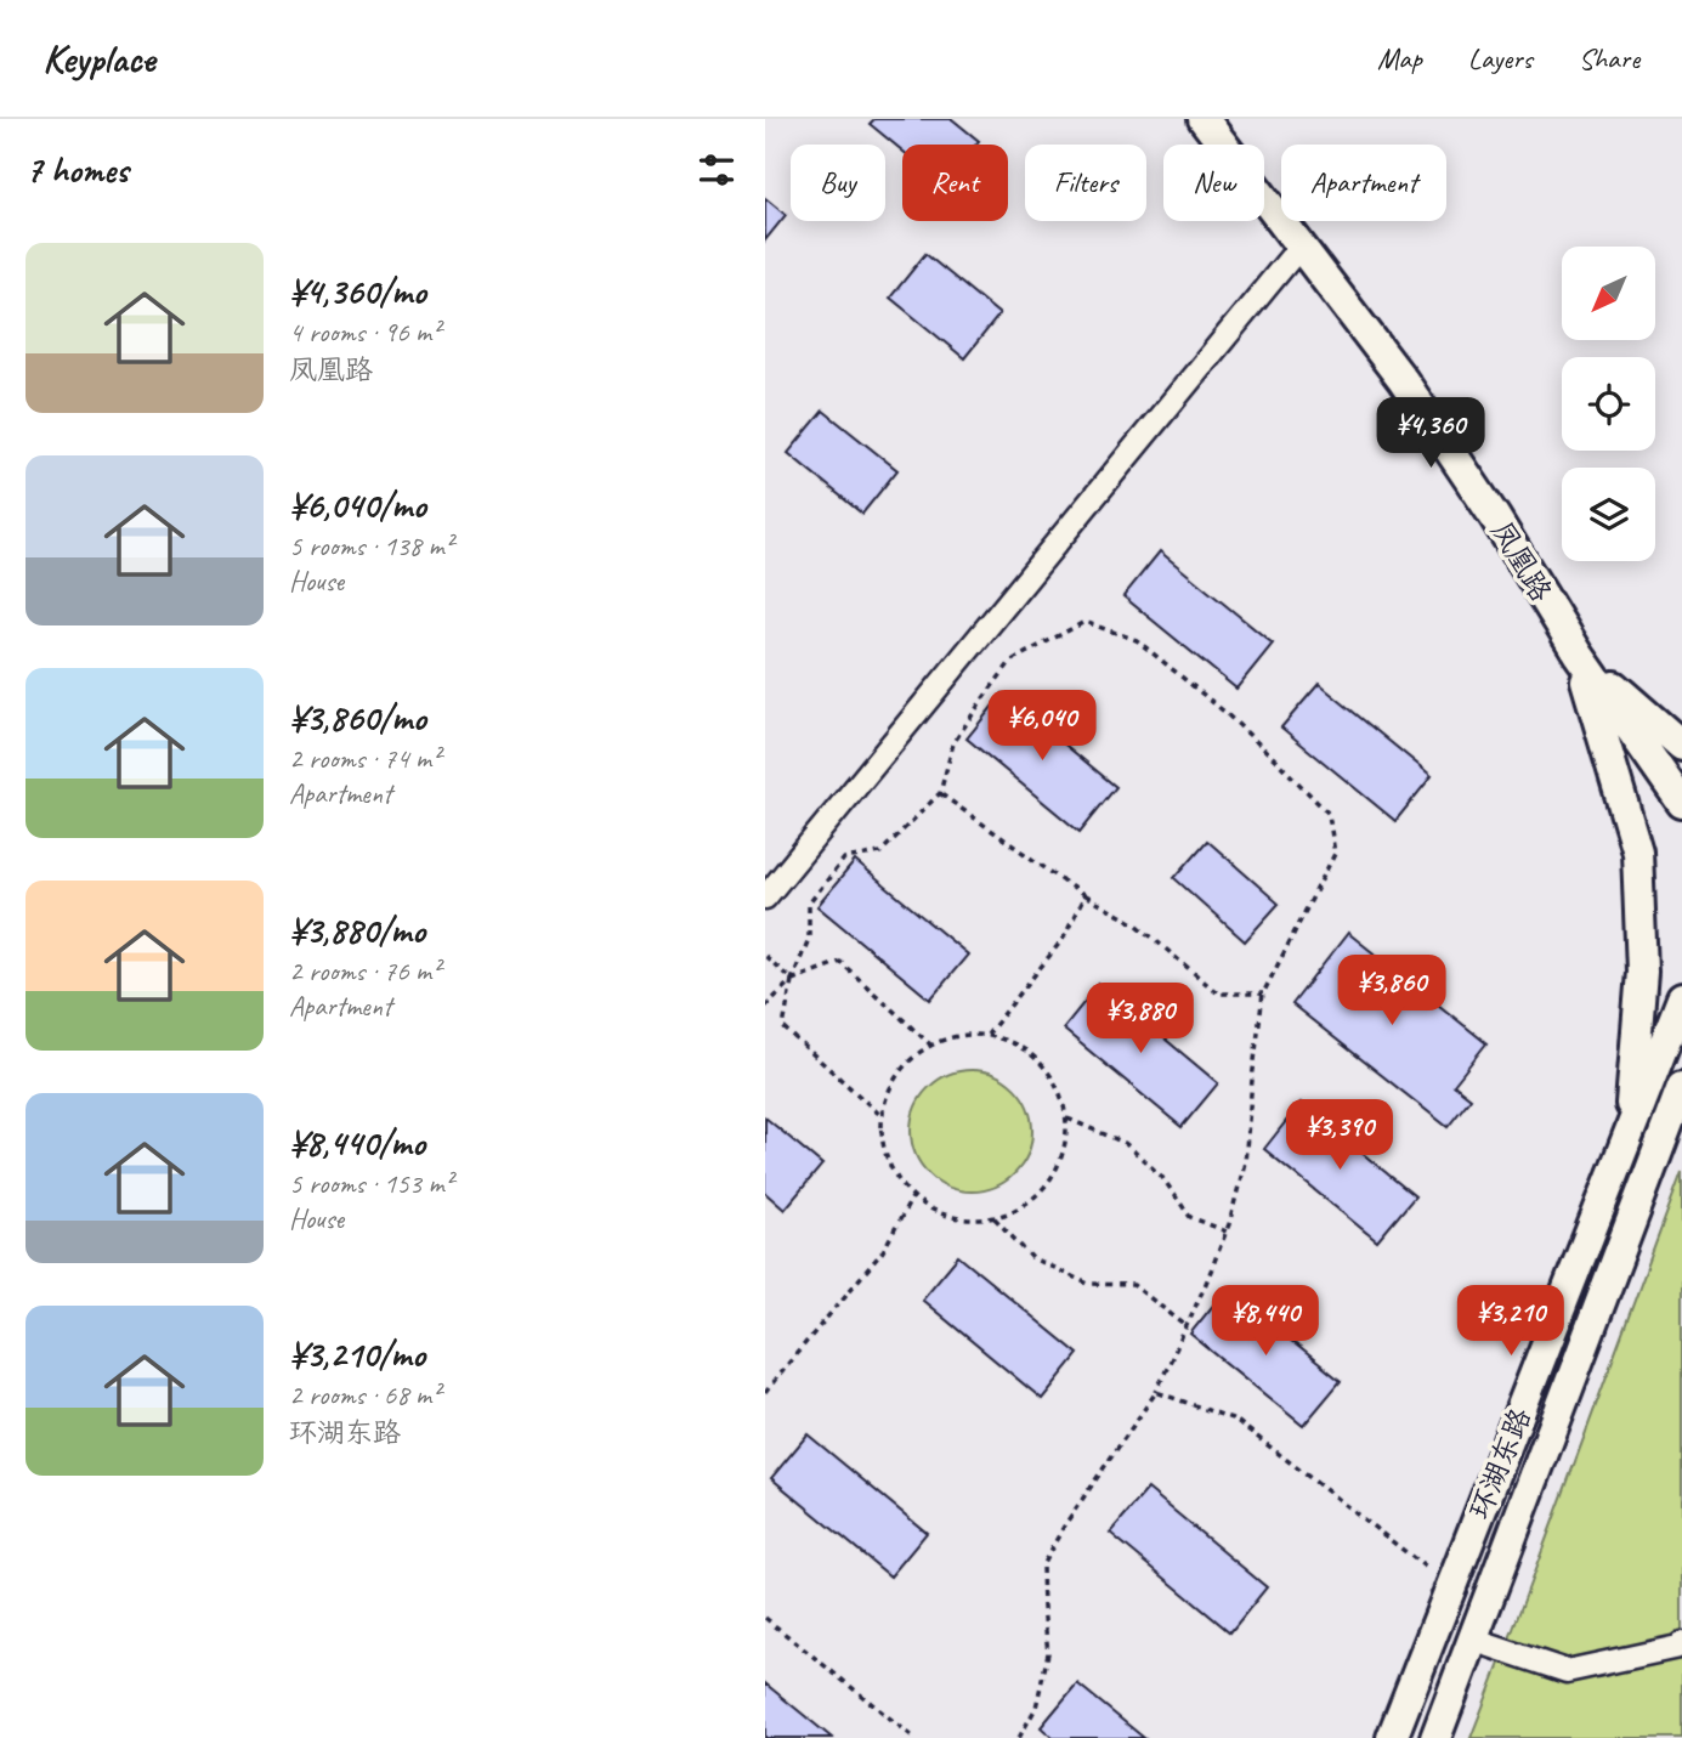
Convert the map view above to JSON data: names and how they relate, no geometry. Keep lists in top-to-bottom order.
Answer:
{
  "streets": {
    "main road": ["凤凰路", "环湖东路"]
  },
  "north": "bottom left",
  "page": {
    "header": "Keyplace",
    "nav": ["Map", "Layers", "Share"],
    "heading": "7 homes",
    "chip": [
      "Buy",
      "Rent",
      "Filters",
      "New",
      "Apartment"
    ],
    "list": [
      {
        "name": "¥4,360/mo",
        "note": "4 rooms · 96 m² · 凤凰路"
      },
      {
        "name": "¥6,040/mo",
        "note": "5 rooms · 138 m² · House"
      },
      {
        "name": "¥3,860/mo",
        "note": "2 rooms · 74 m² · Apartment"
      },
      {
        "name": "¥3,880/mo",
        "note": "2 rooms · 76 m² · Apartment"
      },
      {
        "name": "¥8,440/mo",
        "note": "5 rooms · 153 m² · House"
      },
      {
        "name": "¥3,210/mo",
        "note": "2 rooms · 68 m² · 环湖东路"
      }
    ],
    "price": [
      "¥4,360",
      "¥6,040",
      "¥3,860",
      "¥3,880",
      "¥3,390",
      "¥8,440",
      "¥3,210"
    ]
  }
}
